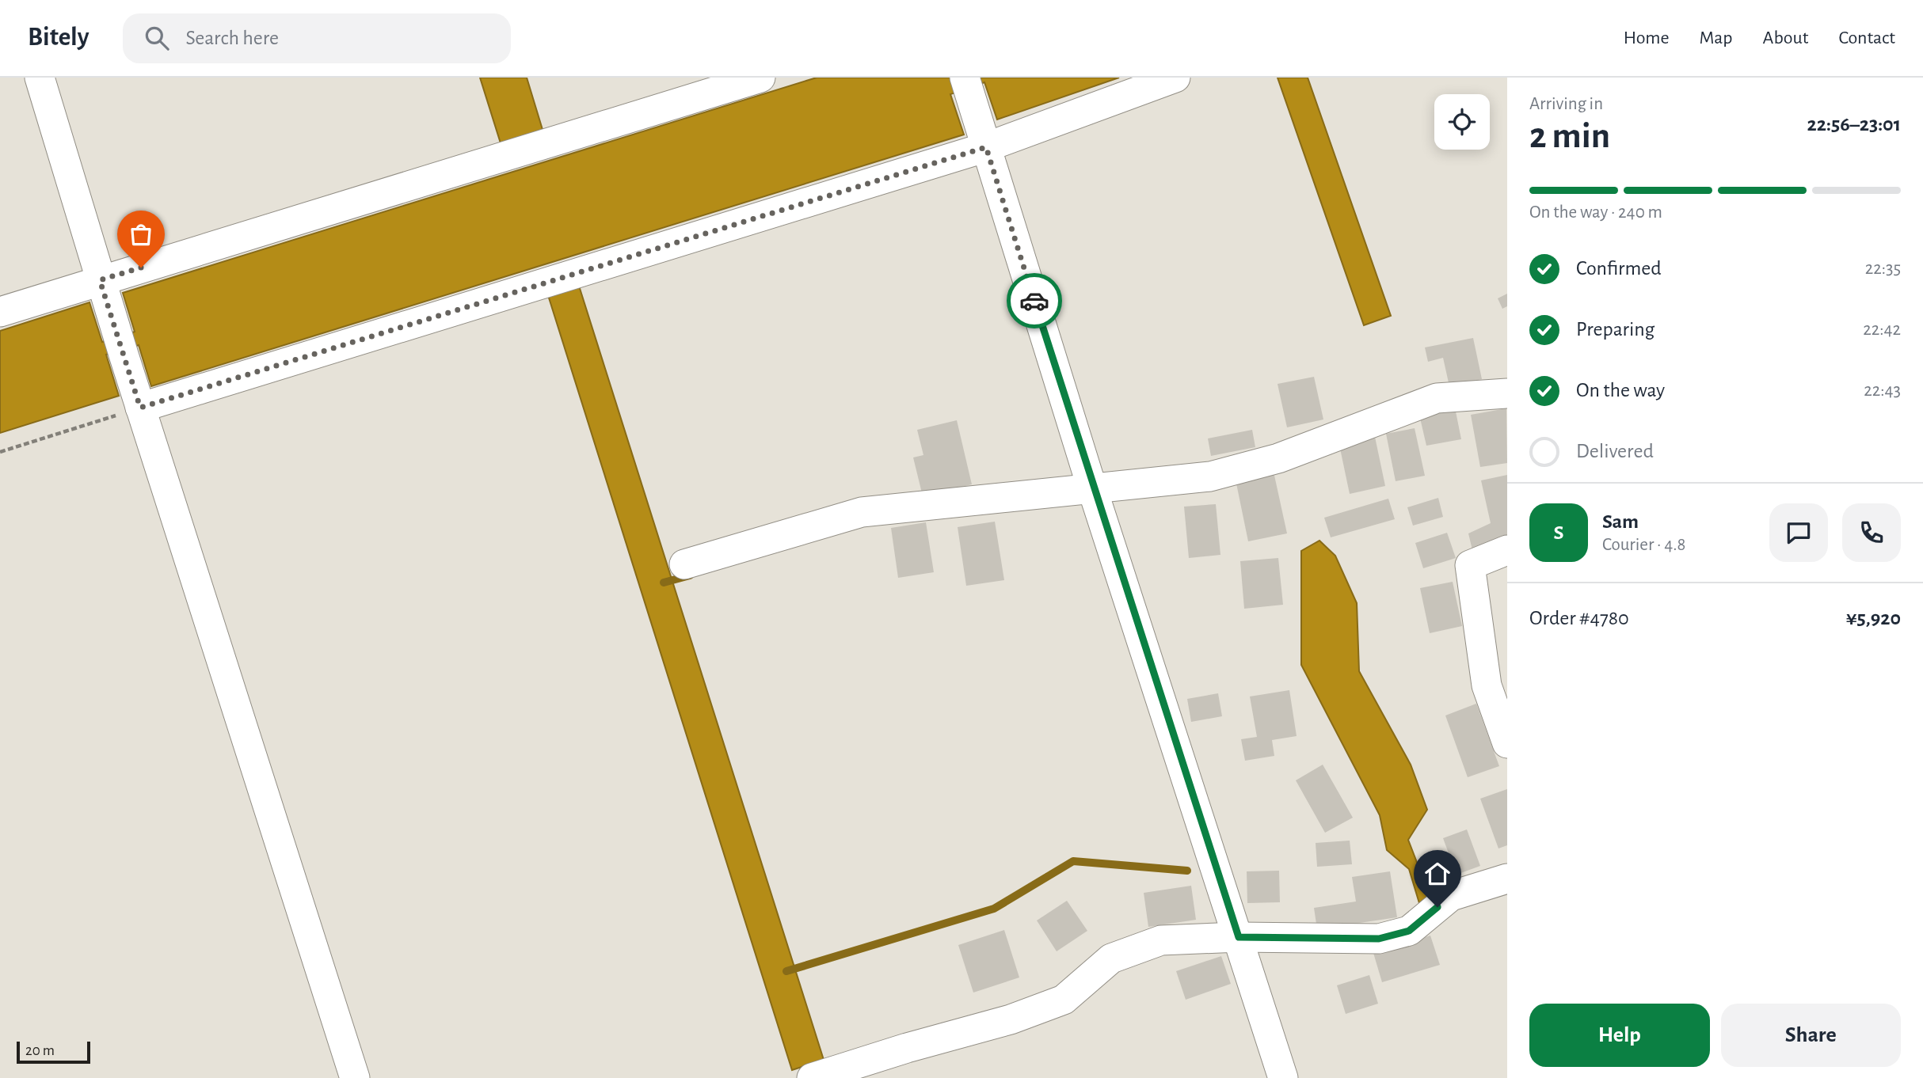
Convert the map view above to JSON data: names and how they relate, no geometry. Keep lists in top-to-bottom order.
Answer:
{
  "scale_bar": "20 m",
  "page": {
    "header": "Bitely",
    "search": "Search here",
    "nav": [
      "Home",
      "Map",
      "About",
      "Contact"
    ],
    "heading": ["2 min", "Arriving in", "22:56–23:01"],
    "panel": [
      "Sam",
      "Courier · 4.8",
      "Order #4780",
      "¥5,920"
    ],
    "bar": "On the way · 240 m",
    "list": [
      ["Confirmed", "22:35"],
      ["Preparing", "22:42"],
      ["On the way", "22:43"],
      "Delivered"
    ],
    "round": "S",
    "buttons": ["Help", "Share"],
    "scale": "20 m"
  }
}
